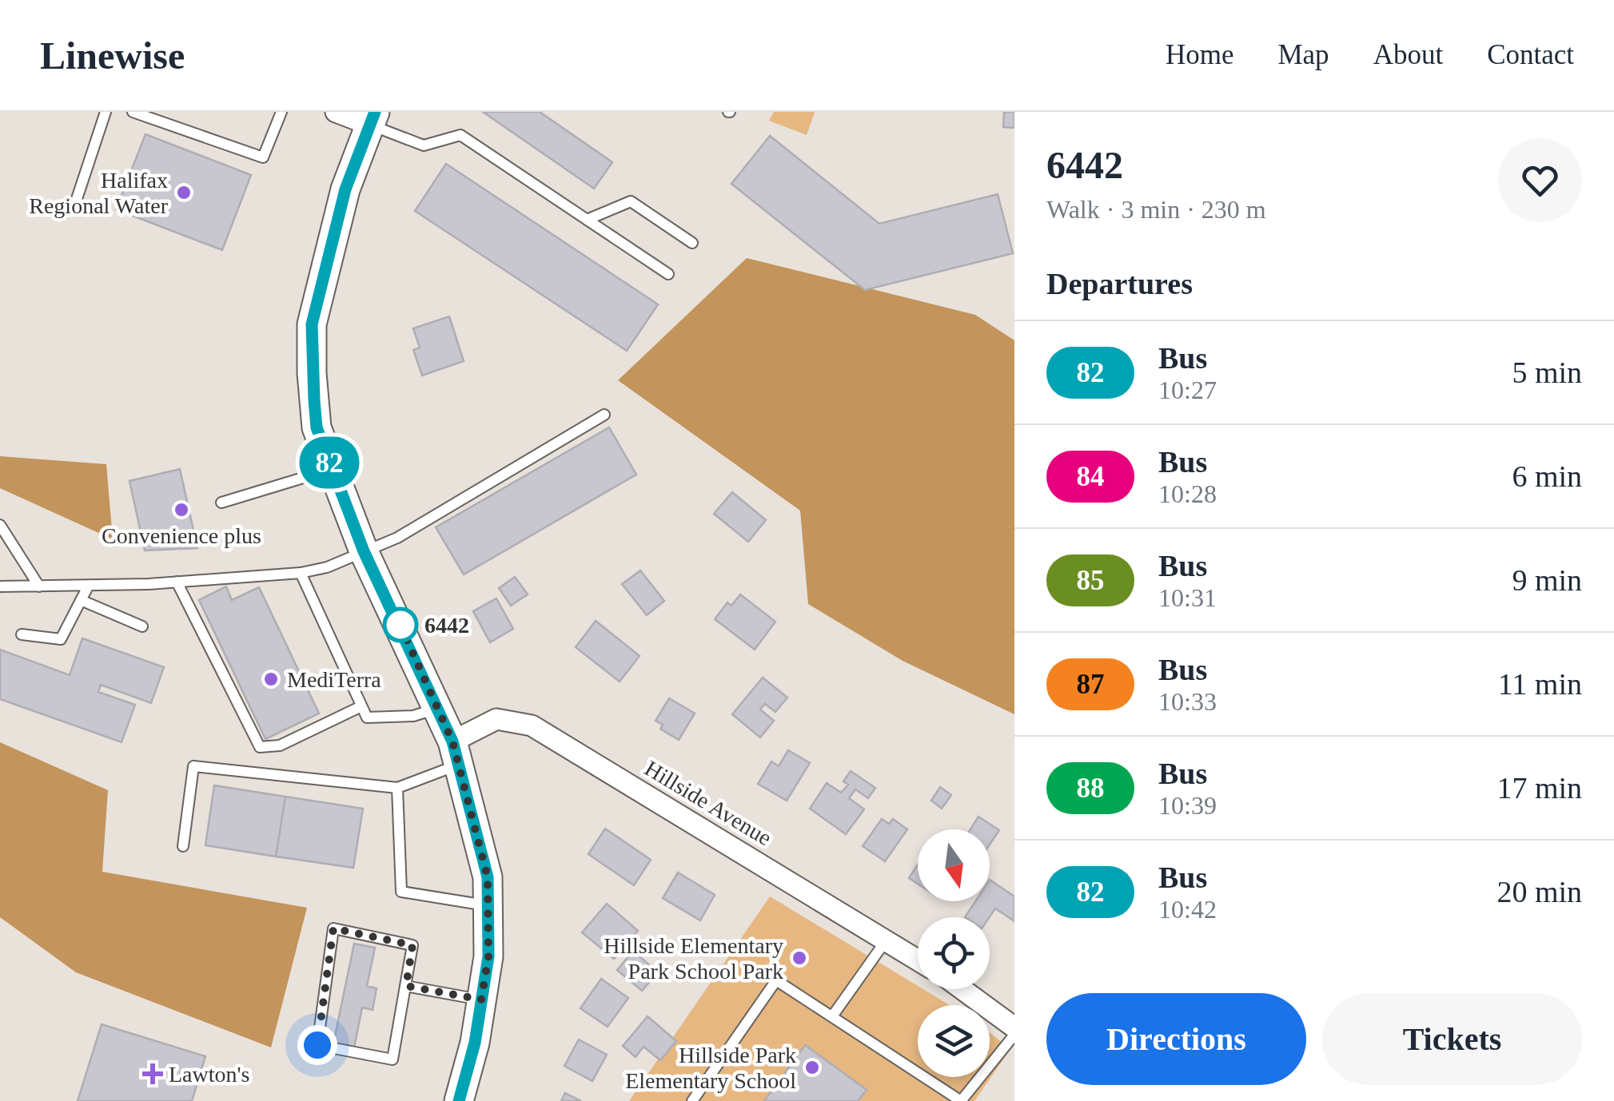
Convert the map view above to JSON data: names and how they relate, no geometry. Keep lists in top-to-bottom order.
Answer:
{
  "streets": {
    "street": ["Hillside Avenue"]
  },
  "places": {
    "other": [
      "Halifax Regional Water",
      "Convenience plus",
      "6442",
      "MediTerra",
      "Hillside Elementary Park School Park",
      "Hillside Park Elementary School"
    ],
    "health": ["Lawton's"]
  },
  "lines": ["bus line 82"],
  "north": "bottom",
  "page": {
    "header": "Linewise",
    "nav": [
      "Home",
      "Map",
      "About",
      "Contact"
    ],
    "on_map": "82",
    "heading": [
      ["6442", "Walk · 3 min · 230 m"],
      "Departures"
    ],
    "list": [
      {
        "mark": "82",
        "name": "Bus",
        "note": "10:27",
        "value": "5 min"
      },
      {
        "mark": "84",
        "name": "Bus",
        "note": "10:28",
        "value": "6 min"
      },
      {
        "mark": "85",
        "name": "Bus",
        "note": "10:31",
        "value": "9 min"
      },
      {
        "mark": "87",
        "name": "Bus",
        "note": "10:33",
        "value": "11 min"
      },
      {
        "mark": "88",
        "name": "Bus",
        "note": "10:39",
        "value": "17 min"
      },
      {
        "mark": "82",
        "name": "Bus",
        "note": "10:42",
        "value": "20 min"
      }
    ],
    "buttons": ["Directions", "Tickets"]
  }
}
